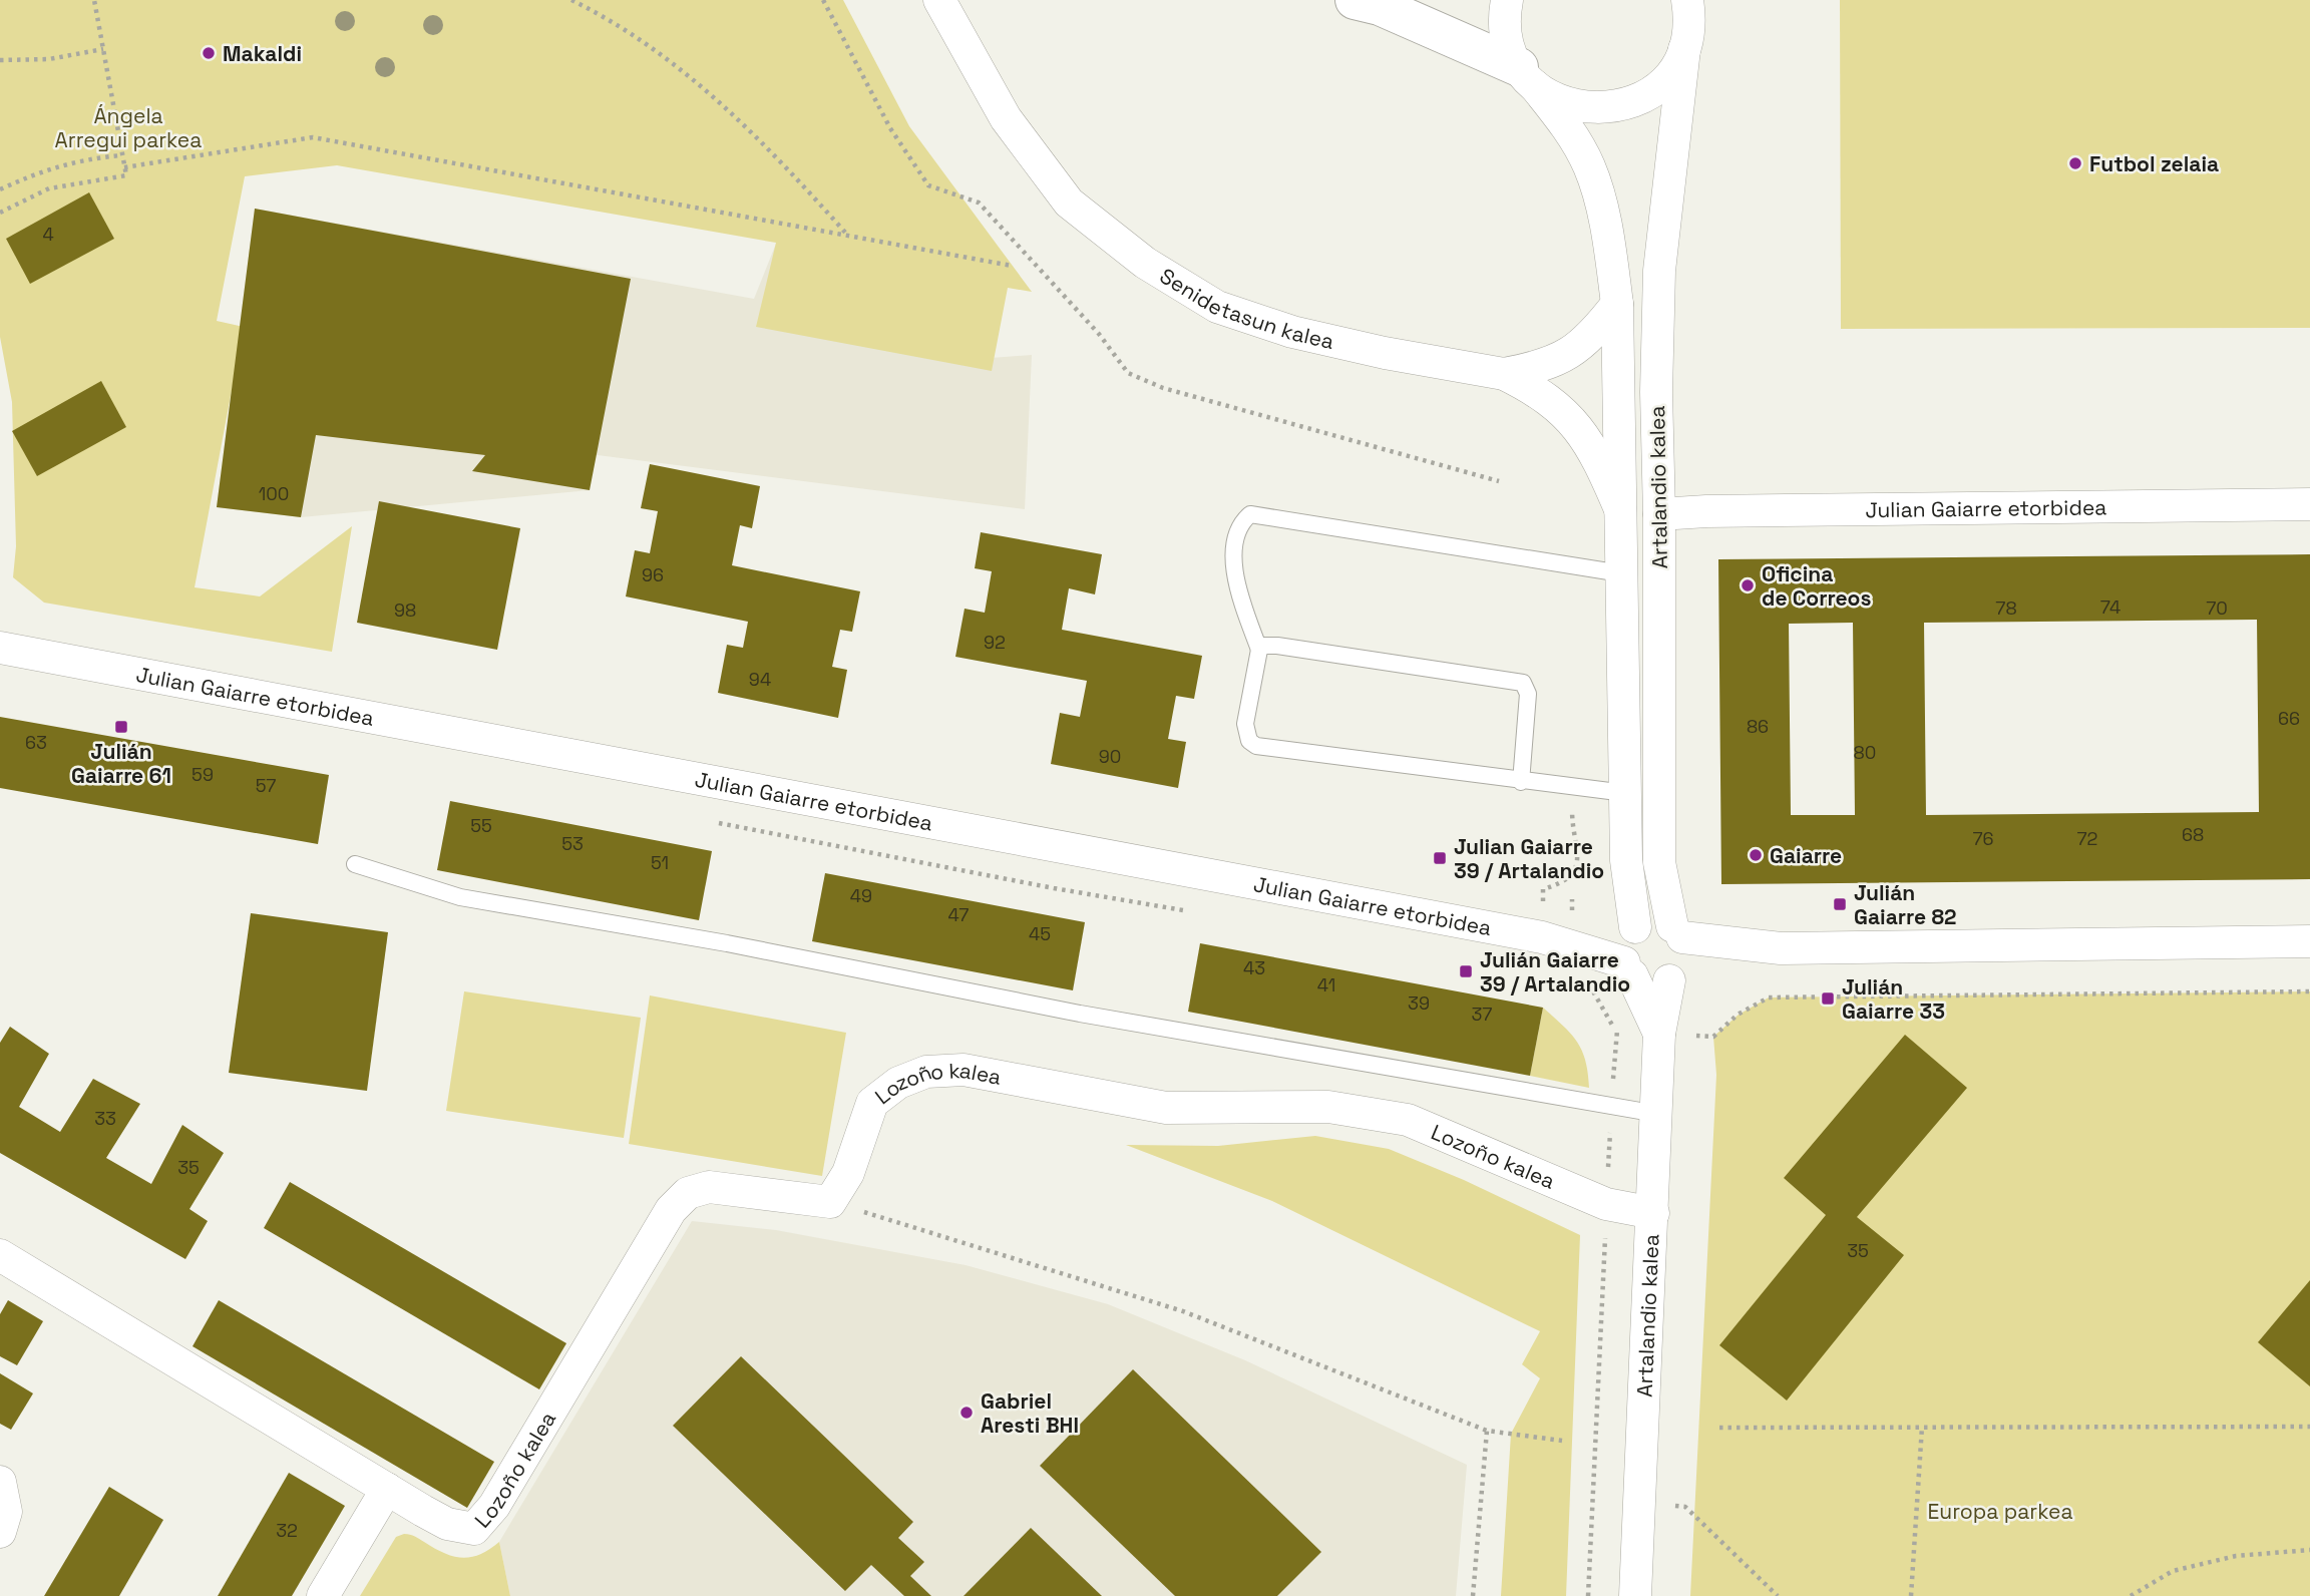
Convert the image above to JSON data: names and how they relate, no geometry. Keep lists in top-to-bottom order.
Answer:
{
  "streets": {
    "street": [
      "Senidetasun kalea",
      "Artalandio kalea",
      "Julian Gaiarre etorbidea",
      "Lozoño kalea"
    ]
  },
  "crossings": [
    ["Senidetasun kalea", "Artalandio kalea"],
    ["Artalandio kalea", "Julian Gaiarre etorbidea"],
    ["Artalandio kalea", "Lozoño kalea"]
  ],
  "parks": ["Ángela Arregui parkea", "Europa parkea"],
  "places": {
    "other": [
      "Makaldi",
      "Futbol zelaia",
      "Oficina de Correos",
      "Gaiarre",
      "Gabriel Aresti BHI"
    ],
    "transit": [
      "Julián Gaiarre 61",
      "Julian Gaiarre 39 / Artalandio",
      "Julián Gaiarre 82",
      "Julián Gaiarre 39 / Artalandio",
      "Julián Gaiarre 33"
    ]
  },
  "house_numbers": [
    "4",
    "100",
    "96",
    "74",
    "78",
    "70",
    "98",
    "92",
    "94",
    "66",
    "86",
    "63",
    "80",
    "90",
    "59",
    "57",
    "55",
    "68",
    "76",
    "72",
    "53",
    "51",
    "49",
    "47",
    "45",
    "43",
    "41",
    "39",
    "37",
    "33",
    "35",
    "35",
    "32"
  ]
}
